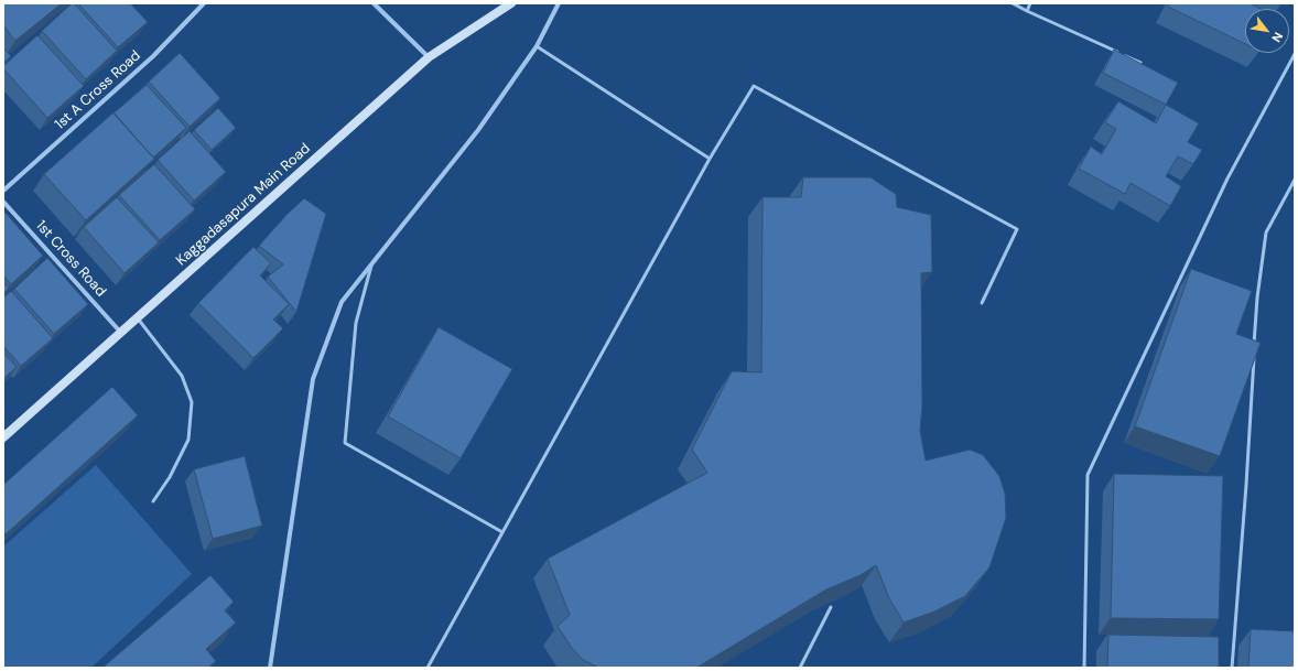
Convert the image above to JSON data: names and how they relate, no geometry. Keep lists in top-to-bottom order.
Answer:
{
  "streets": {
    "main road": ["Kaggadasapura Main Road"],
    "street": ["1st A Cross Road", "1st Cross Road"]
  },
  "crossings": [
    ["Kaggadasapura Main Road", "1st Cross Road"]
  ],
  "north": "bottom right"
}
